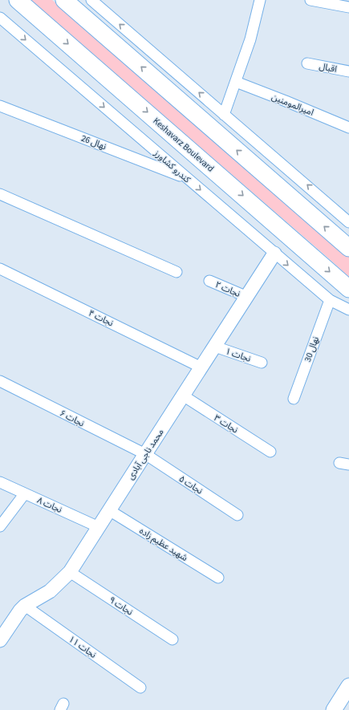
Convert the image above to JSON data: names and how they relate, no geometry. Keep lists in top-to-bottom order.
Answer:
{
  "streets": {
    "main road": ["Keshavarz Boulevard"],
    "street": [
      "اقبال",
      "امیرالمومنین",
      "نهال 26",
      "کندرو کشاورز",
      "نجات ۲",
      "نجات ۴",
      "نهال 30",
      "نجات ۱",
      "نجات ۶",
      "نجات ۳",
      "محمد ناجی آبادی",
      "نجات ۵",
      "نجات ۸",
      "شهید عظیم زاده",
      "نجات ۹",
      "نجات ۱۱"
    ]
  },
  "crossings": [
    ["نهال 26", "کندرو کشاورز"],
    ["کندرو کشاورز", "نهال 30"],
    ["کندرو کشاورز", "محمد ناجی آبادی"],
    ["نجات ۲", "محمد ناجی آبادی"],
    ["نجات ۴", "محمد ناجی آبادی"],
    ["نجات ۱", "محمد ناجی آبادی"],
    ["نجات ۶", "محمد ناجی آبادی"],
    ["نجات ۶", "نجات ۵"],
    ["نجات ۳", "محمد ناجی آبادی"],
    ["محمد ناجی آبادی", "نجات ۵"],
    ["محمد ناجی آبادی", "نجات ۸"],
    ["محمد ناجی آبادی", "شهید عظیم زاده"],
    ["محمد ناجی آبادی", "نجات ۹"],
    ["محمد ناجی آبادی", "نجات ۱۱"]
  ]
}
